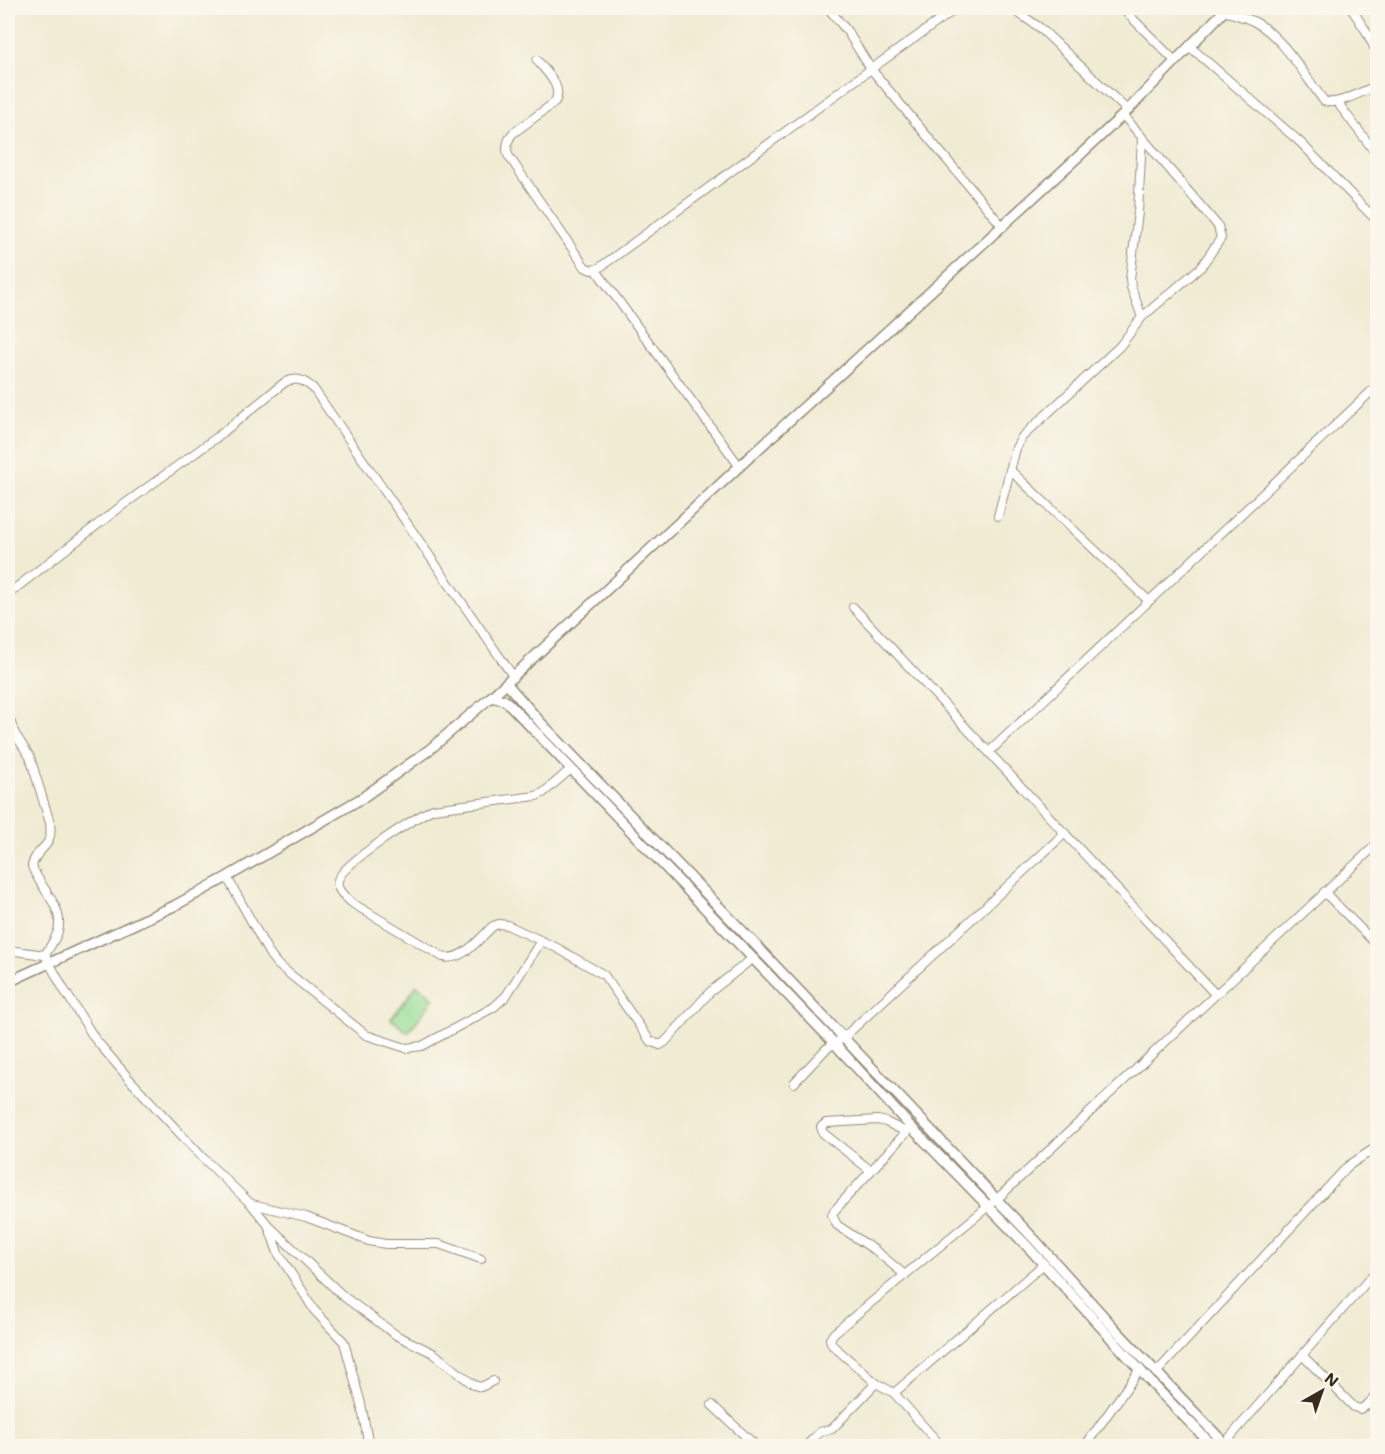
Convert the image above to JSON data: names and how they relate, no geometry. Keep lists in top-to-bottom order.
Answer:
{
  "north": "top right"
}
